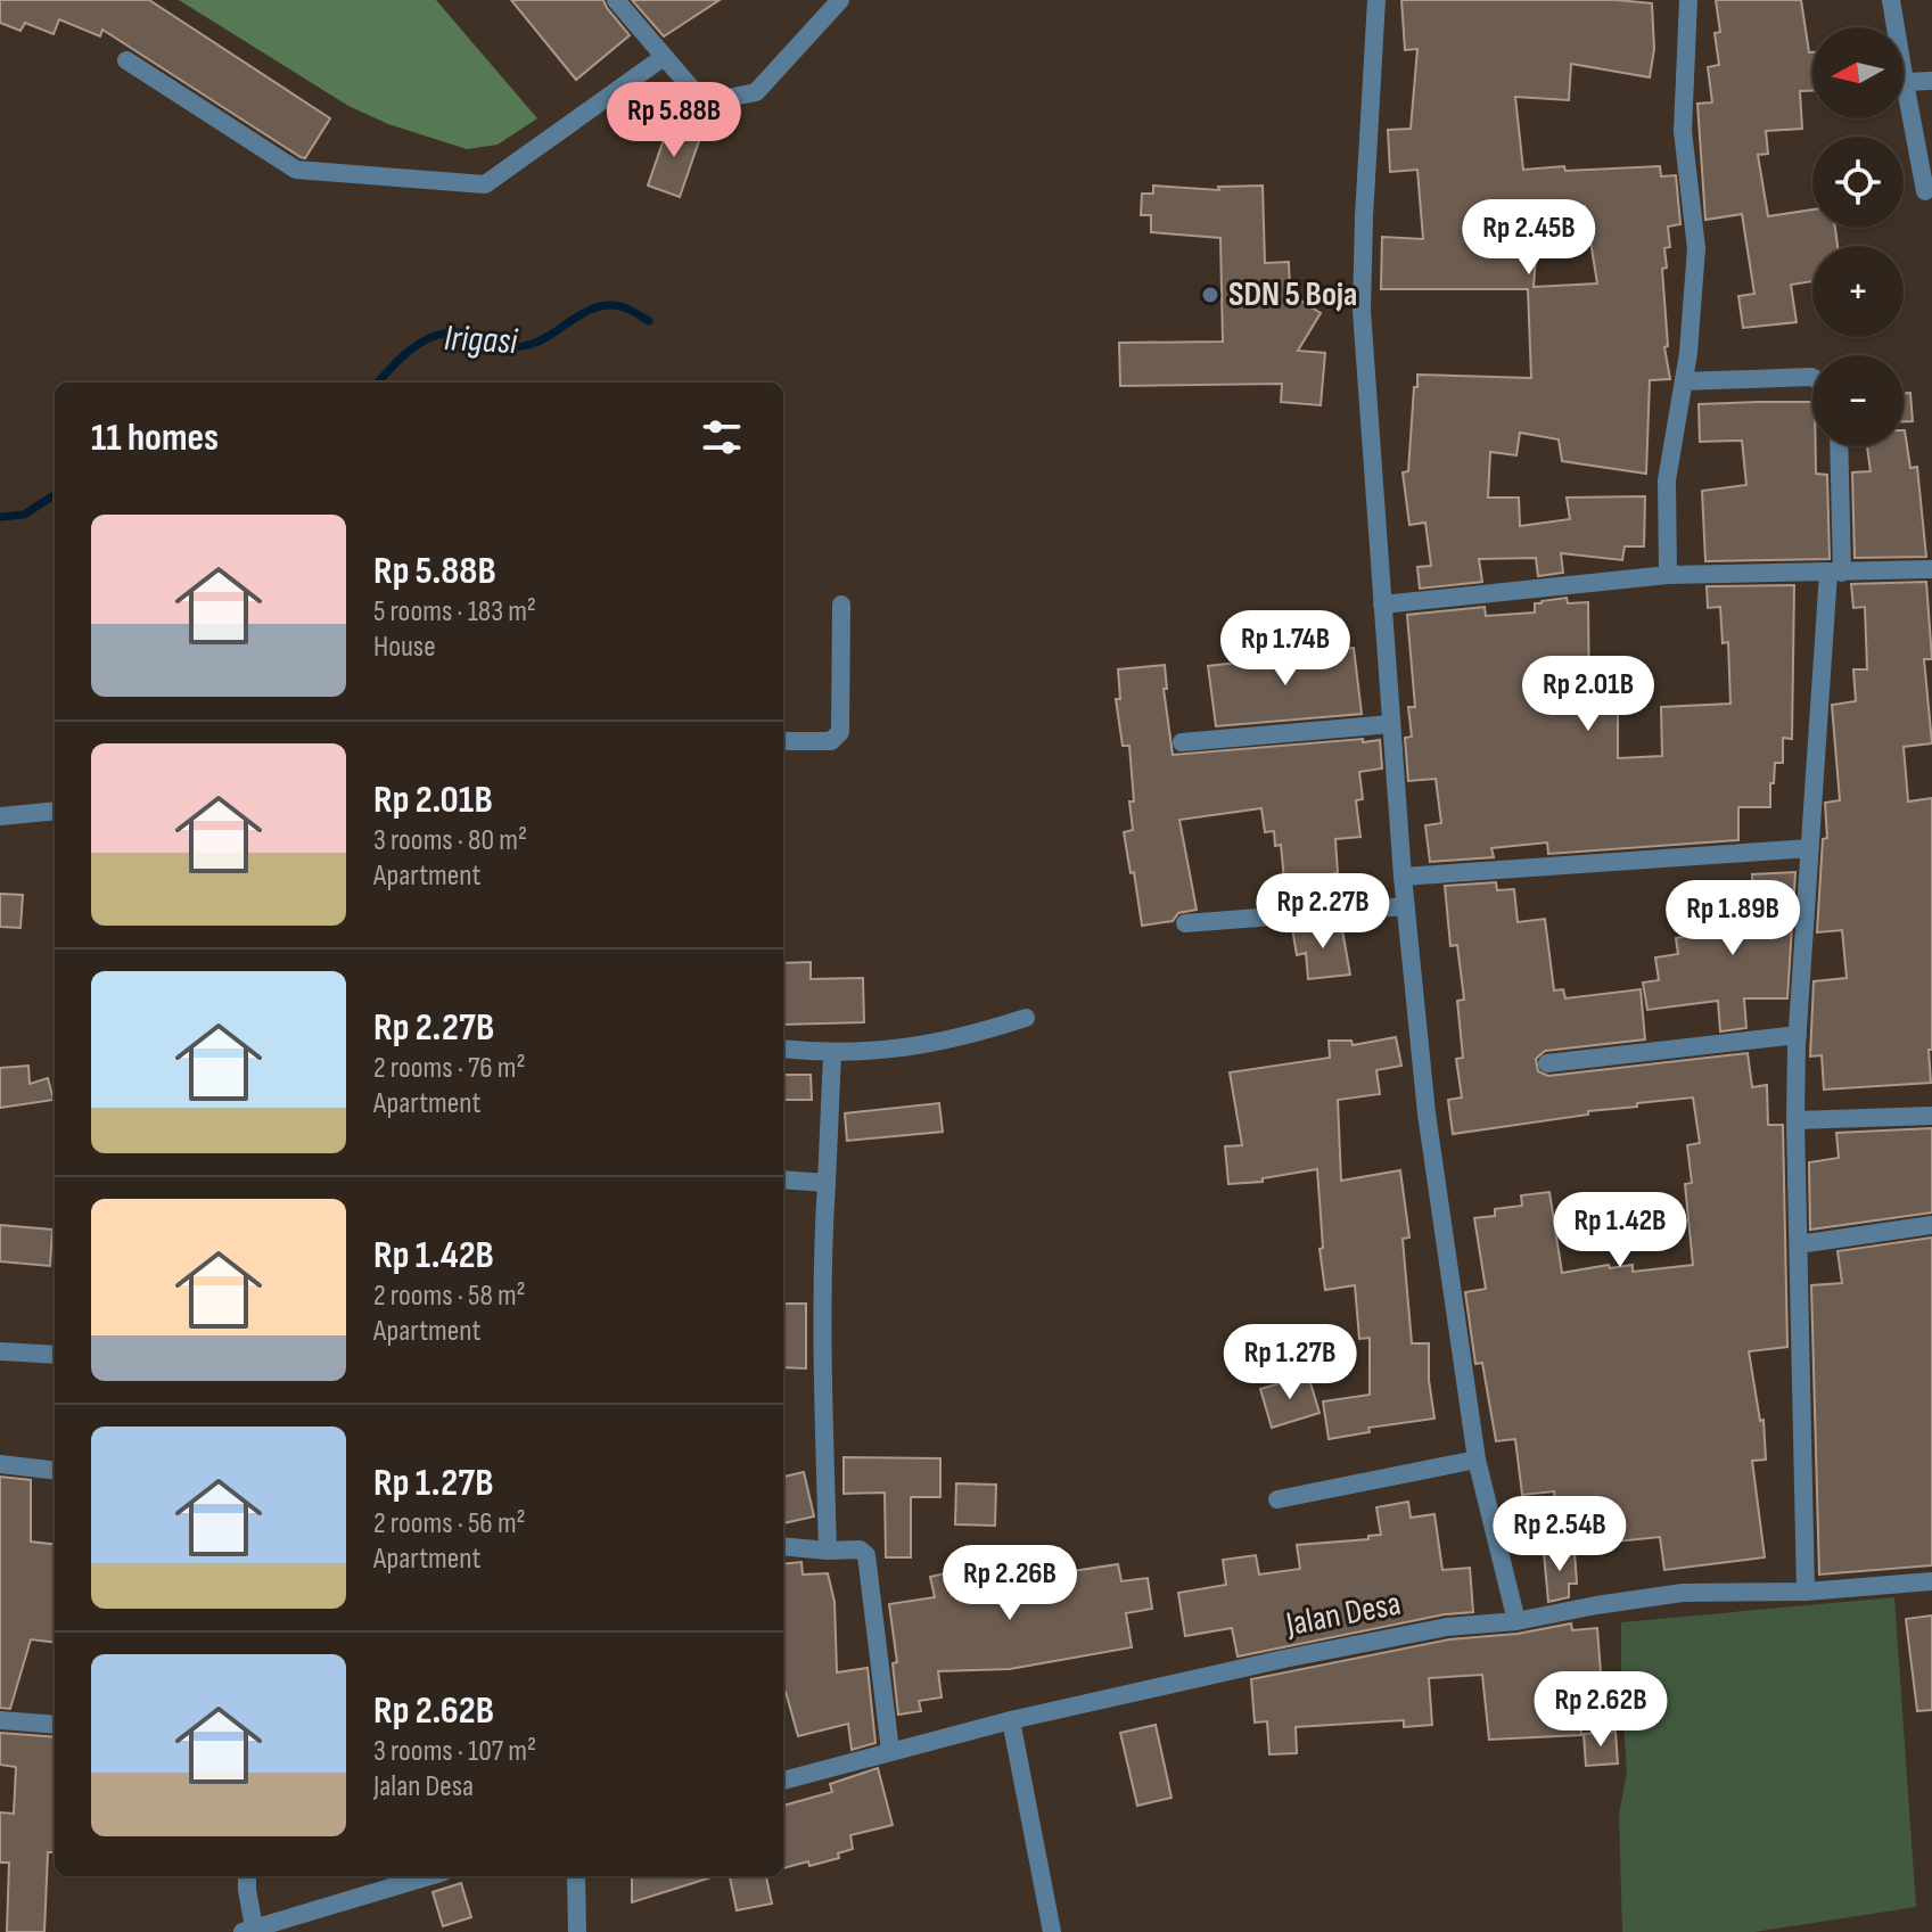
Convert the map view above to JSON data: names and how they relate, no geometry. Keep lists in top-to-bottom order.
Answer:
{
  "streets": {
    "street": ["Jalan Desa"]
  },
  "water": ["Irigasi"],
  "places": ["SDN 5 Boja"],
  "north": "left",
  "page": {
    "map_buttons": ["+", "−"],
    "price": [
      "Rp 5.88B",
      "Rp 2.45B",
      "Rp 1.74B",
      "Rp 2.01B",
      "Rp 2.27B",
      "Rp 1.89B",
      "Rp 1.42B",
      "Rp 1.27B",
      "Rp 2.54B",
      "Rp 2.26B",
      "Rp 2.62B"
    ],
    "heading": "11 homes",
    "list": [
      {
        "name": "Rp 5.88B",
        "note": "5 rooms · 183 m² · House"
      },
      {
        "name": "Rp 2.01B",
        "note": "3 rooms · 80 m² · Apartment"
      },
      {
        "name": "Rp 2.27B",
        "note": "2 rooms · 76 m² · Apartment"
      },
      {
        "name": "Rp 1.42B",
        "note": "2 rooms · 58 m² · Apartment"
      },
      {
        "name": "Rp 1.27B",
        "note": "2 rooms · 56 m² · Apartment"
      },
      {
        "name": "Rp 2.62B",
        "note": "3 rooms · 107 m² · Jalan Desa"
      }
    ]
  }
}
